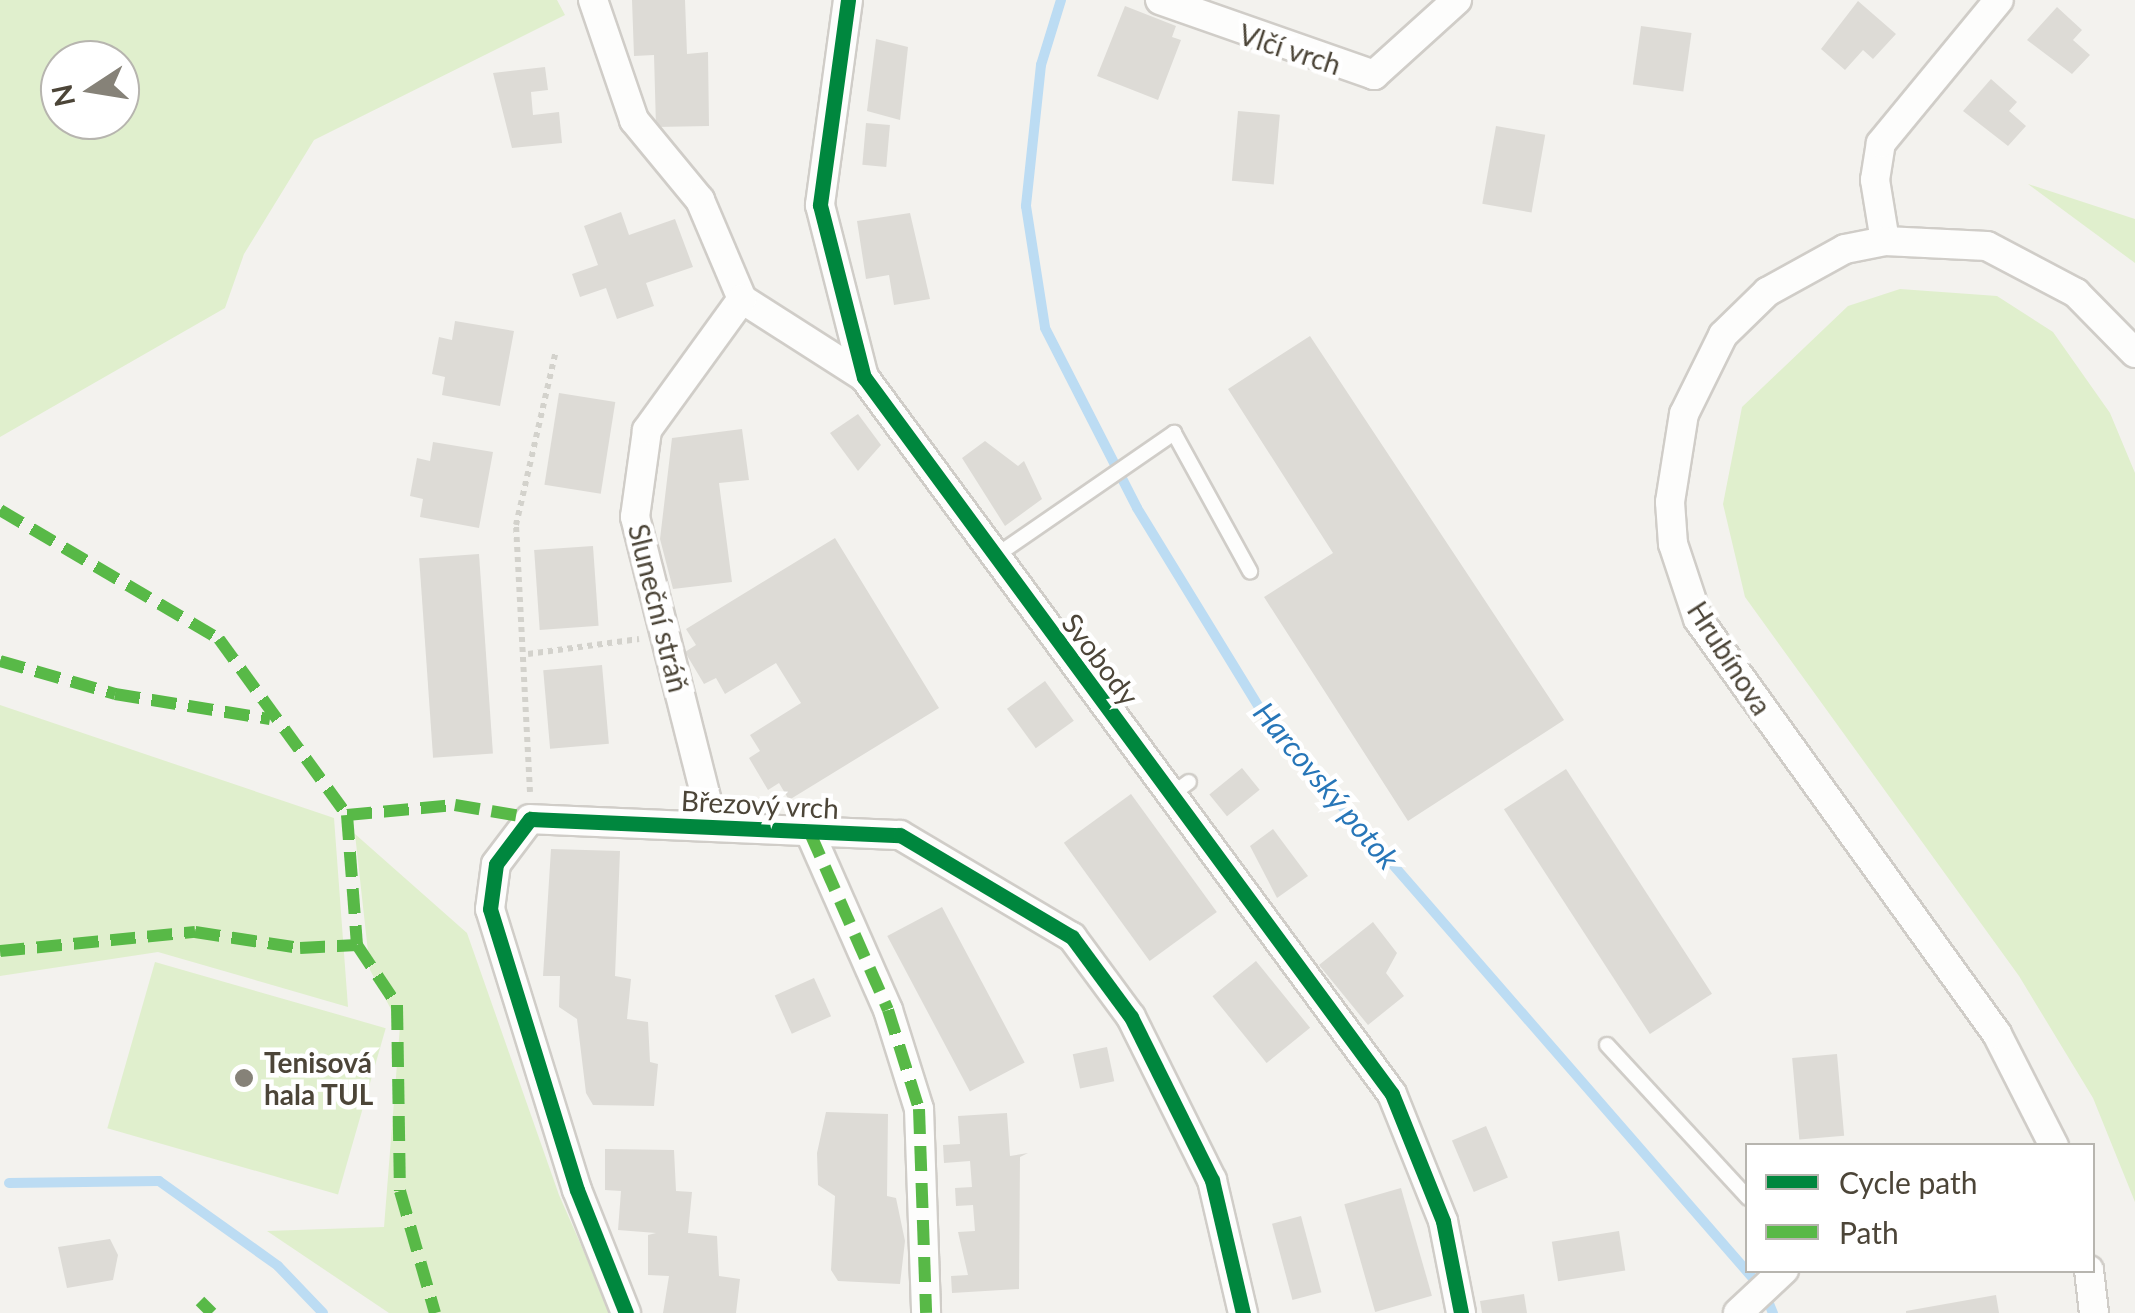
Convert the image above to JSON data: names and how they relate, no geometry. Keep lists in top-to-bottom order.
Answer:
{
  "streets": {
    "street": [
      "Vlčí vrch",
      "Sluneční stráň",
      "Hrubínova",
      "Svobody",
      "Březový vrch"
    ]
  },
  "crossings": [
    ["Sluneční stráň", "Březový vrch"]
  ],
  "water": ["Harcovský potok"],
  "places": ["Tenisová hala TUL"],
  "legend": ["Cycle path", "Path"],
  "north": "left"
}
